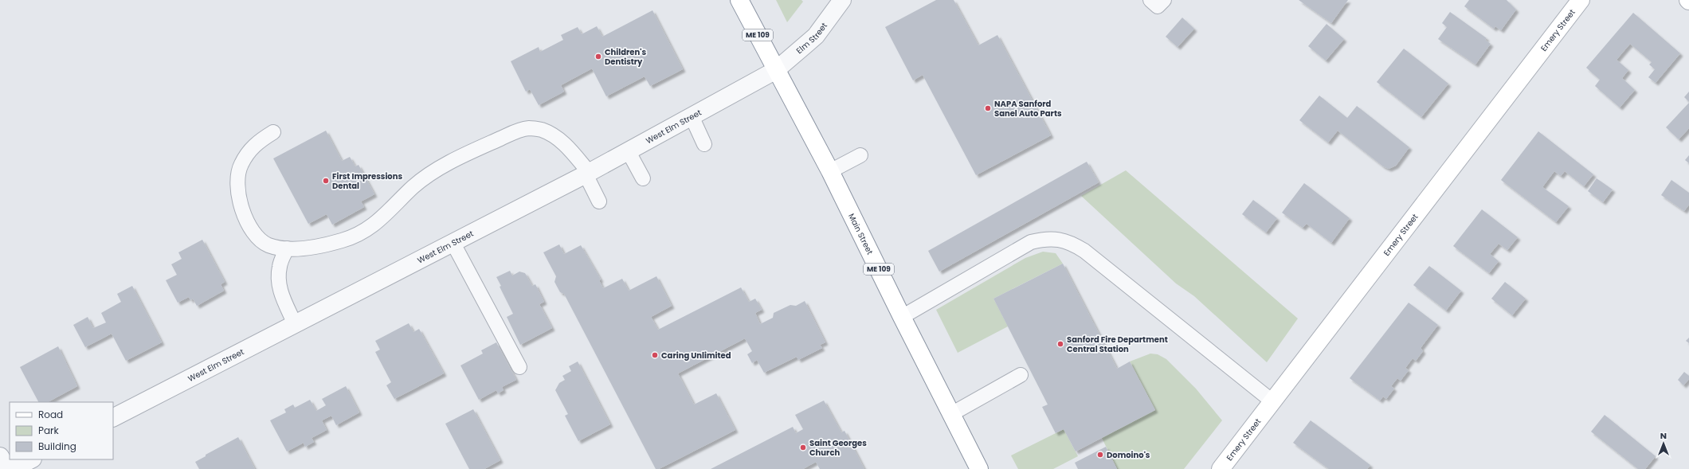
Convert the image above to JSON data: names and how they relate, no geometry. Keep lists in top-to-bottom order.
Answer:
{
  "streets": {
    "main road": ["Emery Street", "ME 109", "Main Street"],
    "street": ["Elm Street", "West Elm Street"]
  },
  "crossings": [
    ["Elm Street", "West Elm Street"],
    ["Elm Street", "Main Street"],
    ["West Elm Street", "Main Street"]
  ],
  "places": [
    "Children's Dentistry",
    "NAPA Sanford Sanel Auto Parts",
    "First Impressions Dental",
    "Sanford Fire Department Central Station",
    "Caring Unlimited",
    "Saint Georges Church",
    "Domoino's"
  ],
  "legend": ["Road", "Park", "Building"],
  "north": "top"
}
